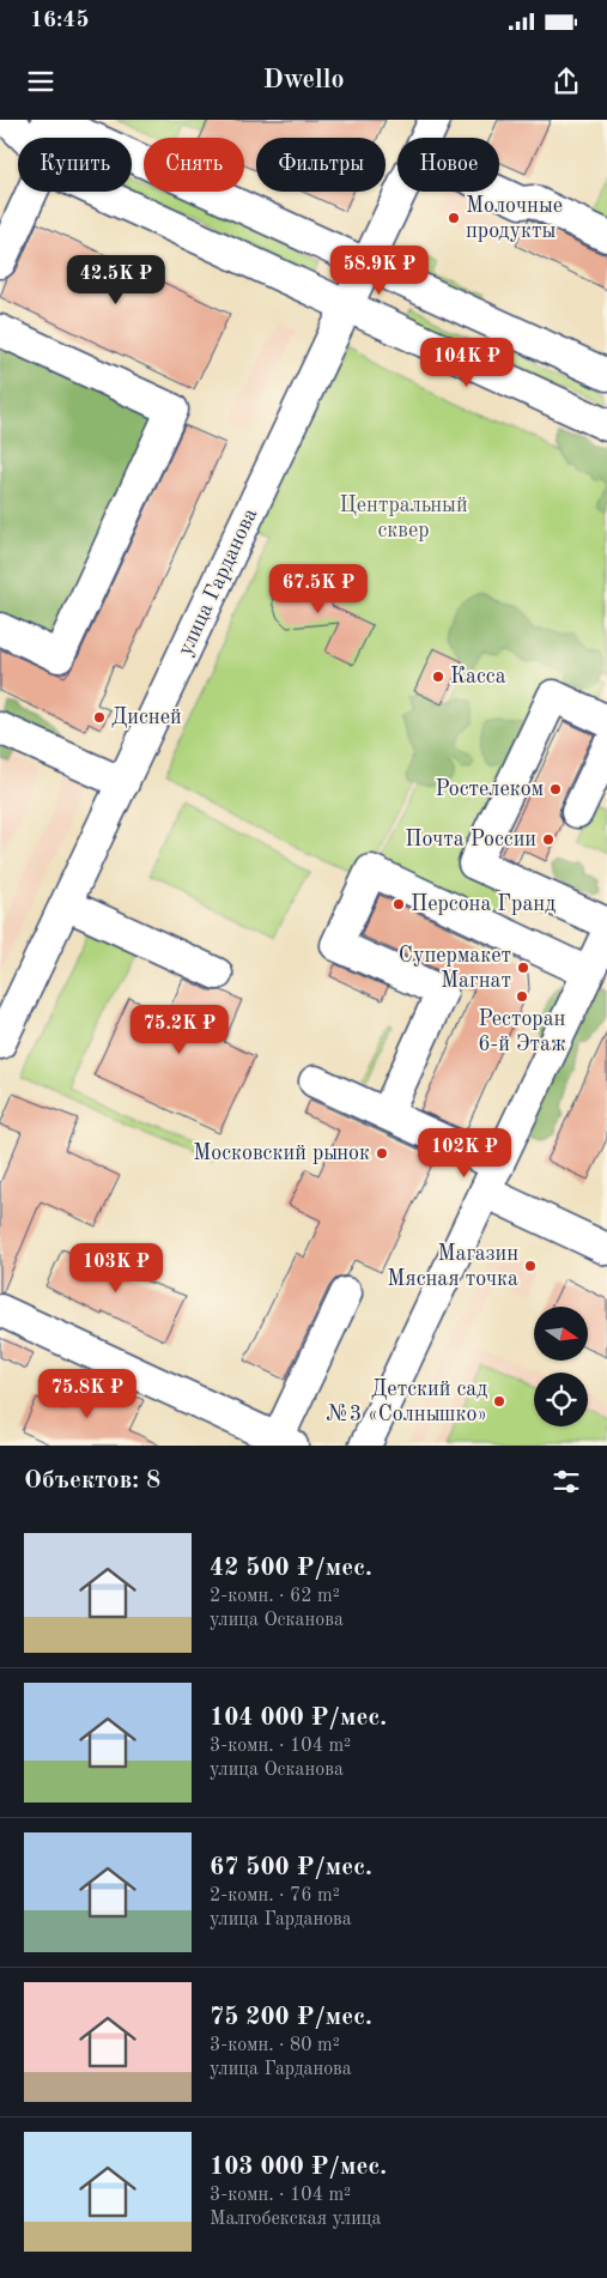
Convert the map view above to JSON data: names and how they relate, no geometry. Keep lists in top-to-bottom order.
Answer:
{
  "streets": {
    "street": ["улица Гарданова"]
  },
  "parks": ["Центральный сквер"],
  "places": [
    "Молочные продукты",
    "Касса",
    "Дисней",
    "Ростелеком",
    "Почта России",
    "Персона Гранд",
    "Супермакет Магнат",
    "Ресторан 6-й Этаж",
    "Московский рынок",
    "Магазин Мясная точка",
    "Детский сад №3 «Солнышко»"
  ],
  "north": "right",
  "page": {
    "status": "16:45",
    "header": "Dwello",
    "chip": [
      "Купить",
      "Снять",
      "Фильтры",
      "Новое"
    ],
    "price": [
      "58.9K ₽",
      "42.5K ₽",
      "104K ₽",
      "67.5K ₽",
      "75.2K ₽",
      "102K ₽",
      "103K ₽",
      "75.8K ₽"
    ],
    "heading": "Объектов: 8",
    "list": [
      {
        "name": "42 500 ₽/мес.",
        "note": "2-комн. · 62 m² · улица Осканова"
      },
      {
        "name": "104 000 ₽/мес.",
        "note": "3-комн. · 104 m² · улица Осканова"
      },
      {
        "name": "67 500 ₽/мес.",
        "note": "2-комн. · 76 m² · улица Гарданова"
      },
      {
        "name": "75 200 ₽/мес.",
        "note": "3-комн. · 80 m² · улица Гарданова"
      },
      {
        "name": "103 000 ₽/мес.",
        "note": "3-комн. · 104 m² · Малгобекская улица"
      }
    ]
  }
}
